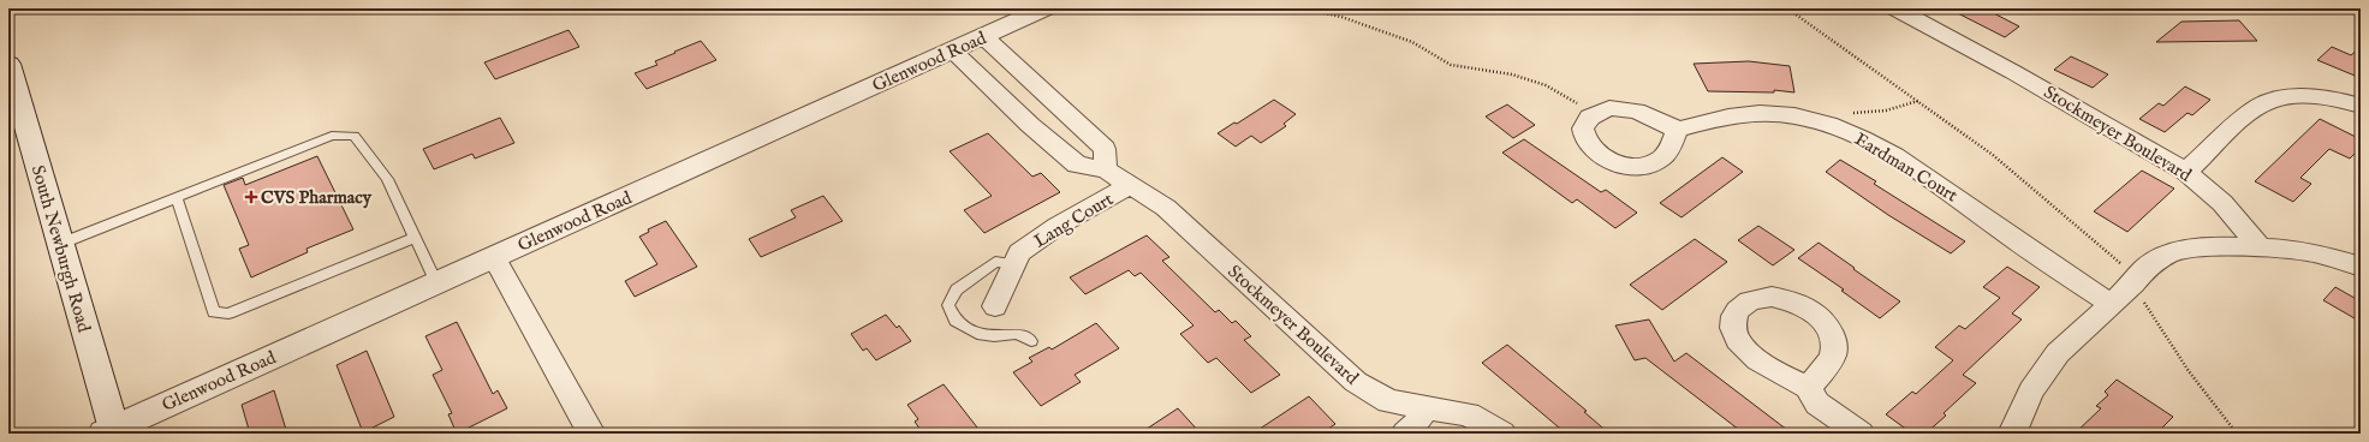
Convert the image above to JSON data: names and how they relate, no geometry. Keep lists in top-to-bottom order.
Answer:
{
  "streets": {
    "street": [
      "Glenwood Road",
      "Stockmeyer Boulevard",
      "Eardman Court",
      "Lang Court",
      "South Newburgh Road"
    ]
  },
  "crossings": [
    ["Glenwood Road", "Stockmeyer Boulevard"],
    ["Glenwood Road", "South Newburgh Road"],
    ["Stockmeyer Boulevard", "Lang Court"]
  ],
  "places": {
    "health": ["CVS Pharmacy"]
  }
}
